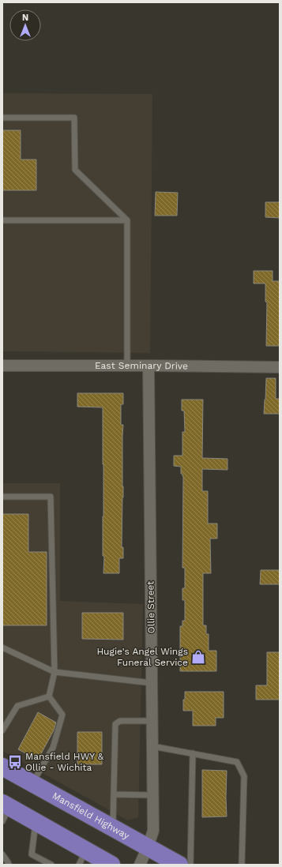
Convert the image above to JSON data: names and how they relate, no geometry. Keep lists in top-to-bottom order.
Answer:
{
  "streets": {
    "main road": ["Mansfield Highway"],
    "street": ["East Seminary Drive", "Ollie Street"]
  },
  "crossings": [
    ["East Seminary Drive", "Ollie Street"],
    ["Ollie Street", "Mansfield Highway"]
  ],
  "places": {
    "shop": ["Hugie's Angel Wings Funeral Service"],
    "bus stop": ["Mansfield HWY & Ollie - Wichita"]
  },
  "north": "top"
}
